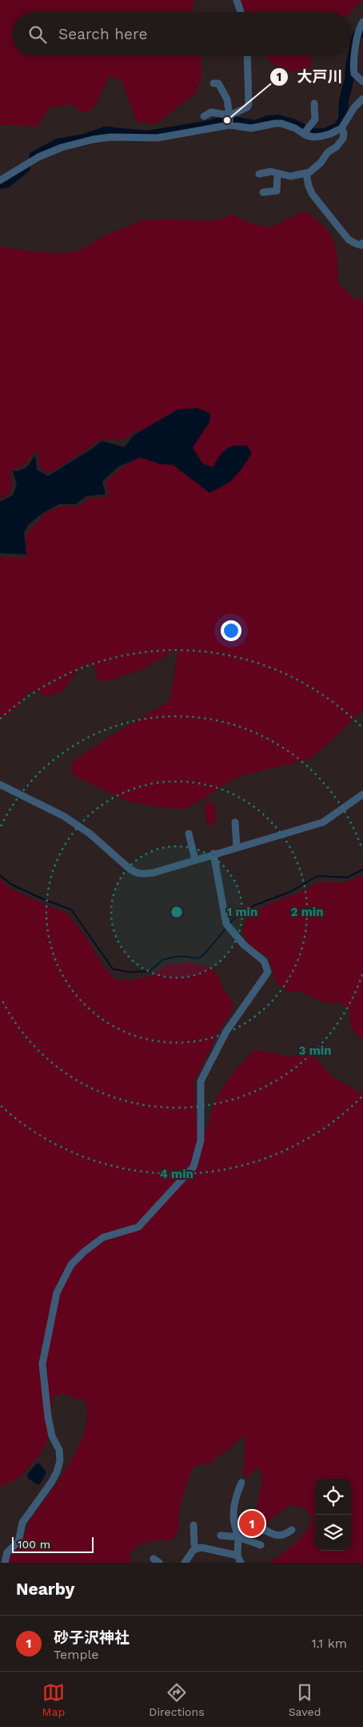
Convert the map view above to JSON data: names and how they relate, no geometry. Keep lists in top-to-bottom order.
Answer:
{
  "places": ["大戸川"],
  "scale_bar": "100 m",
  "page": {
    "search": "Search here",
    "pins": "1",
    "scale": "100 m",
    "heading": "Nearby",
    "list": [
      {
        "mark": "1",
        "name": "砂子沢神社",
        "note": "Temple",
        "value": "1.1 km"
      }
    ],
    "nav": ["Map", "Directions", "Saved"]
  },
  "rings": [
    "1 min",
    "2 min",
    "3 min",
    "4 min"
  ]
}
